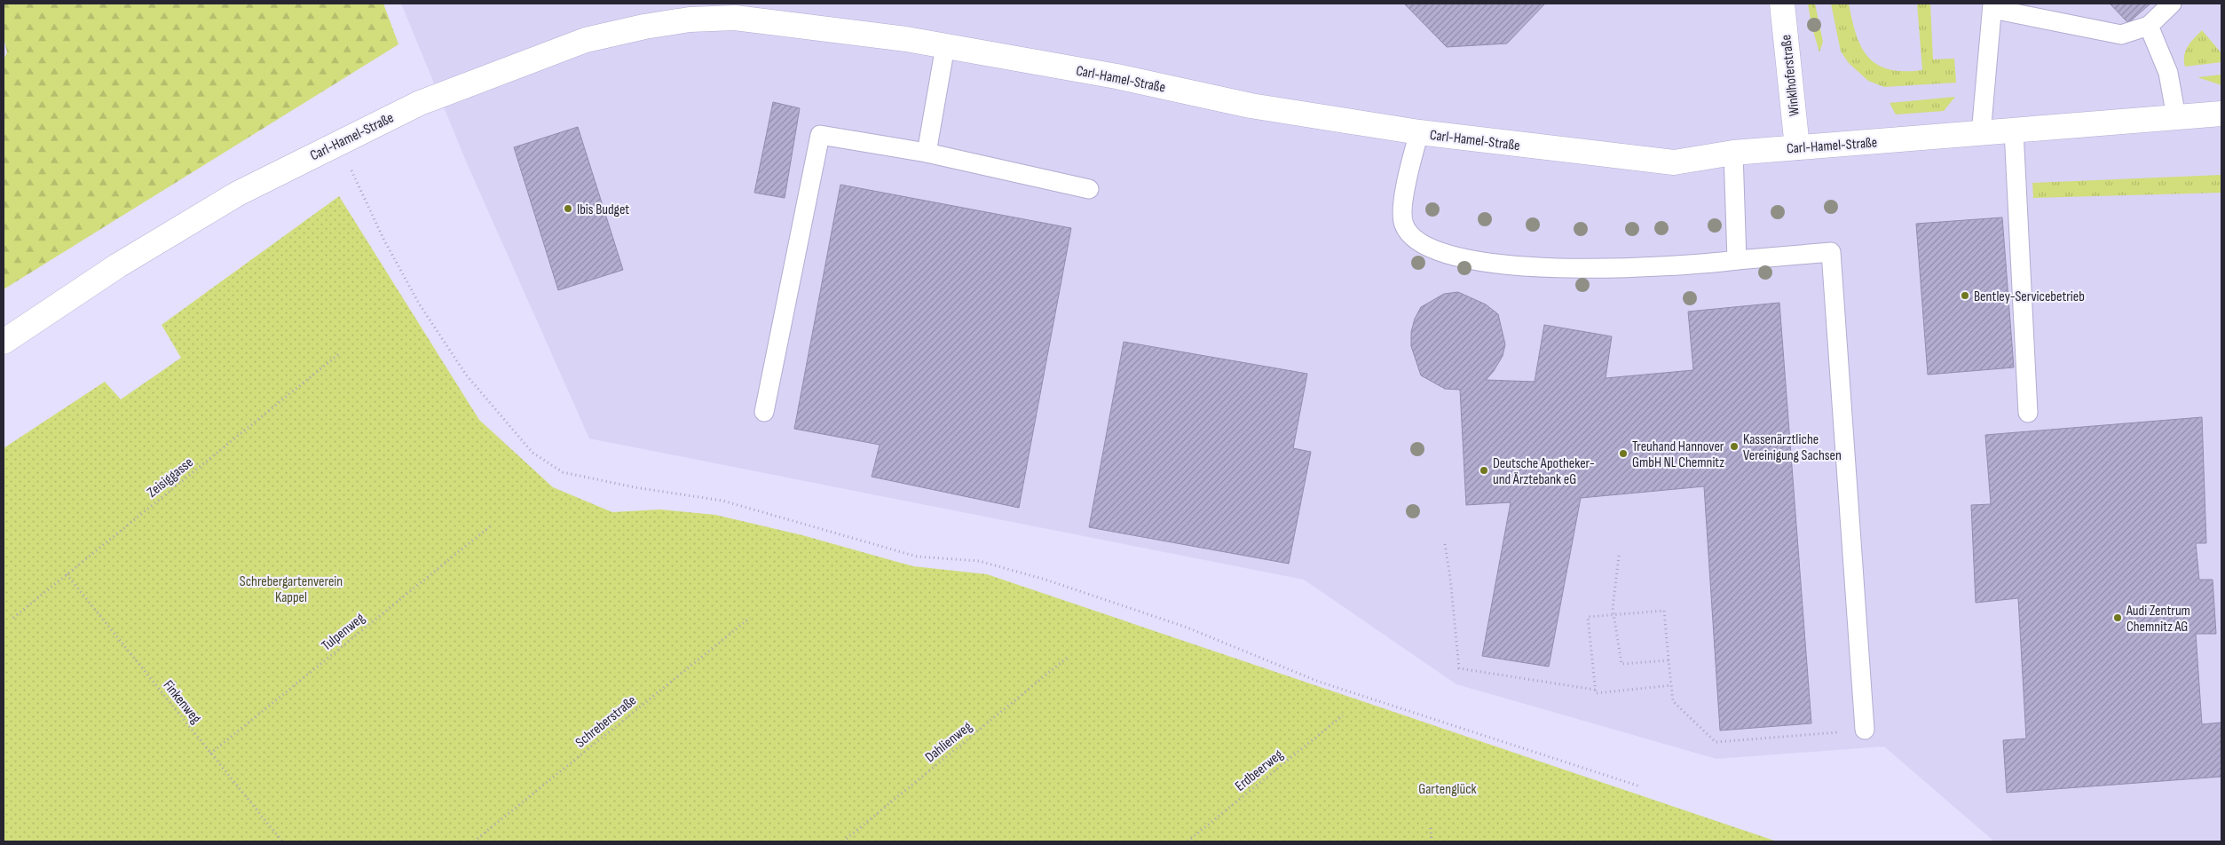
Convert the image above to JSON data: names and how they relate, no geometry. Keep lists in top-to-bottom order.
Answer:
{
  "streets": {
    "main road": ["Winklhoferstraße", "Carl-Hamel-Straße"],
    "path": [
      "Zeisiggasse",
      "Tulpenweg",
      "Finkenweg",
      "Schreberstraße",
      "Dahlienweg",
      "Erdbeerweg"
    ]
  },
  "crossings": [
    ["Winklhoferstraße", "Carl-Hamel-Straße"],
    ["Zeisiggasse", "Finkenweg"],
    ["Tulpenweg", "Finkenweg"]
  ],
  "parks": ["Schrebergartenverein Kappel", "Gartenglück"],
  "places": [
    "Ibis Budget",
    "Bentley-Servicebetrieb",
    "Kassenärztliche Vereinigung Sachsen",
    "Treuhand Hannover GmbH NL Chemnitz",
    "Deutsche Apotheker- und Ärztebank eG",
    "Audi Zentrum Chemnitz AG"
  ]
}
